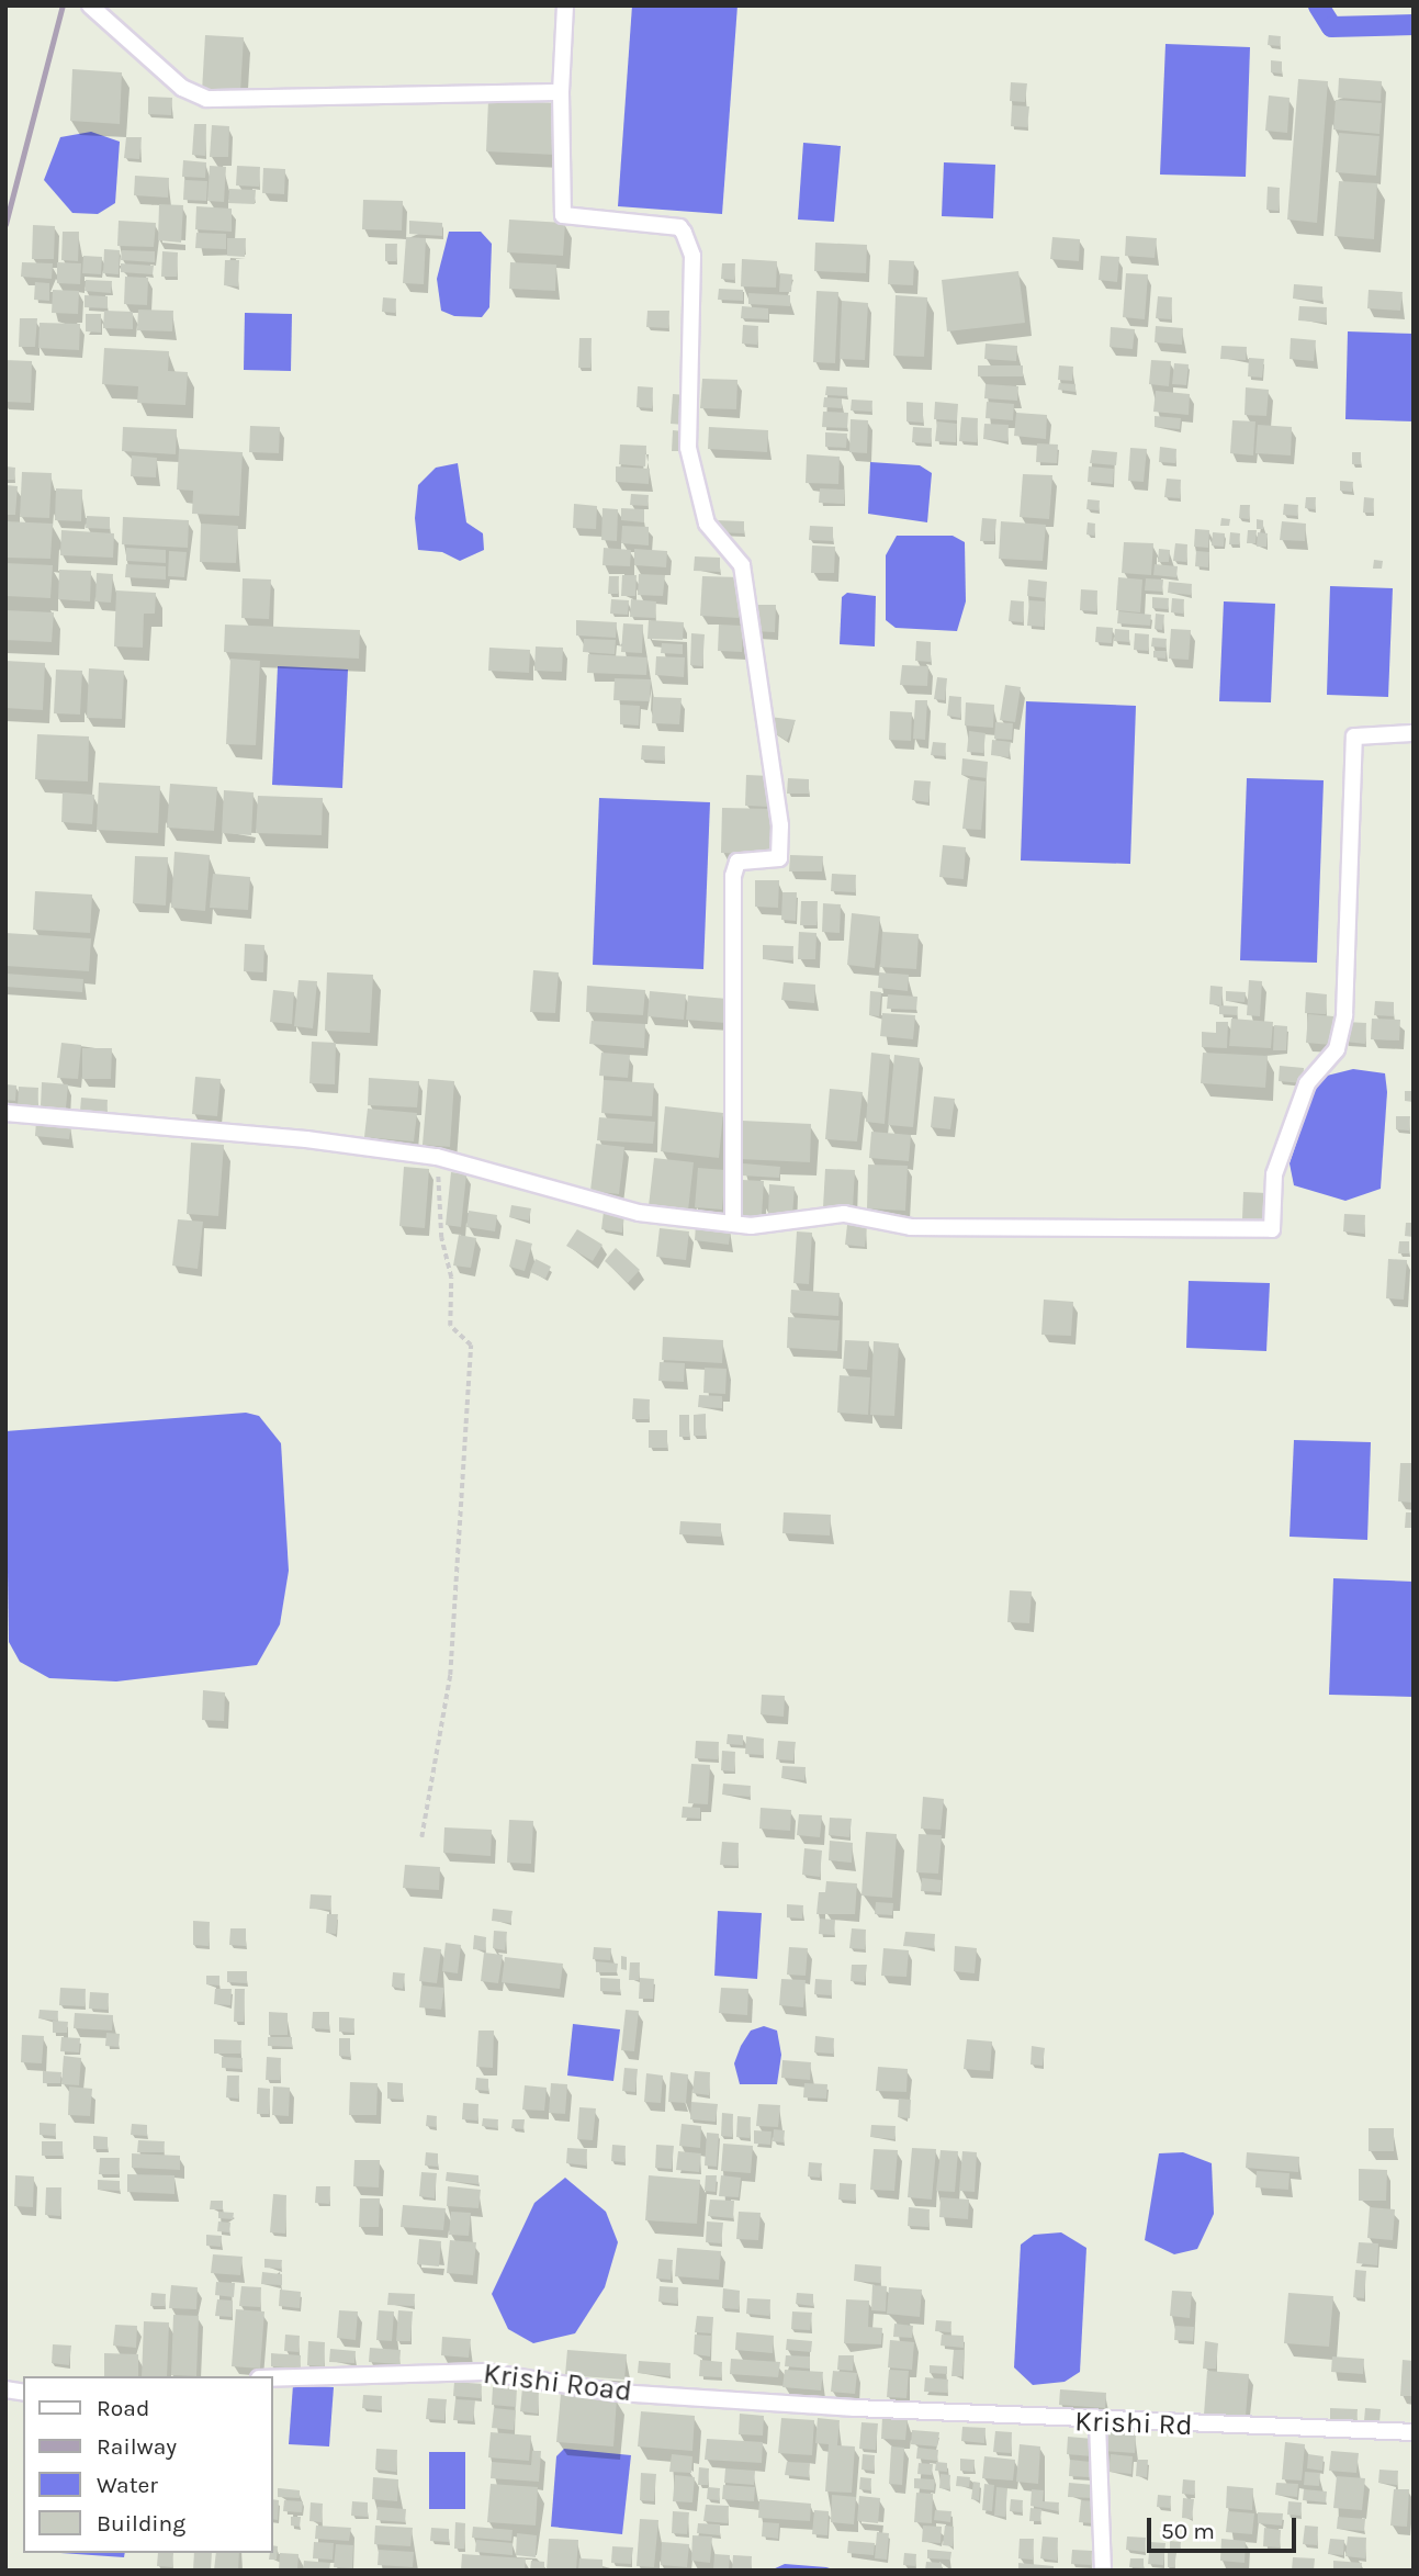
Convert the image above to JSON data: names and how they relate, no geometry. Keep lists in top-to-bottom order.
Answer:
{
  "streets": {
    "street": ["Krishi Road", "Krishi Rd"]
  },
  "crossings": [
    ["Krishi Road", "Krishi Rd"]
  ],
  "legend": [
    "Road",
    "Railway",
    "Water",
    "Building"
  ],
  "scale_bar": "50 m"
}
